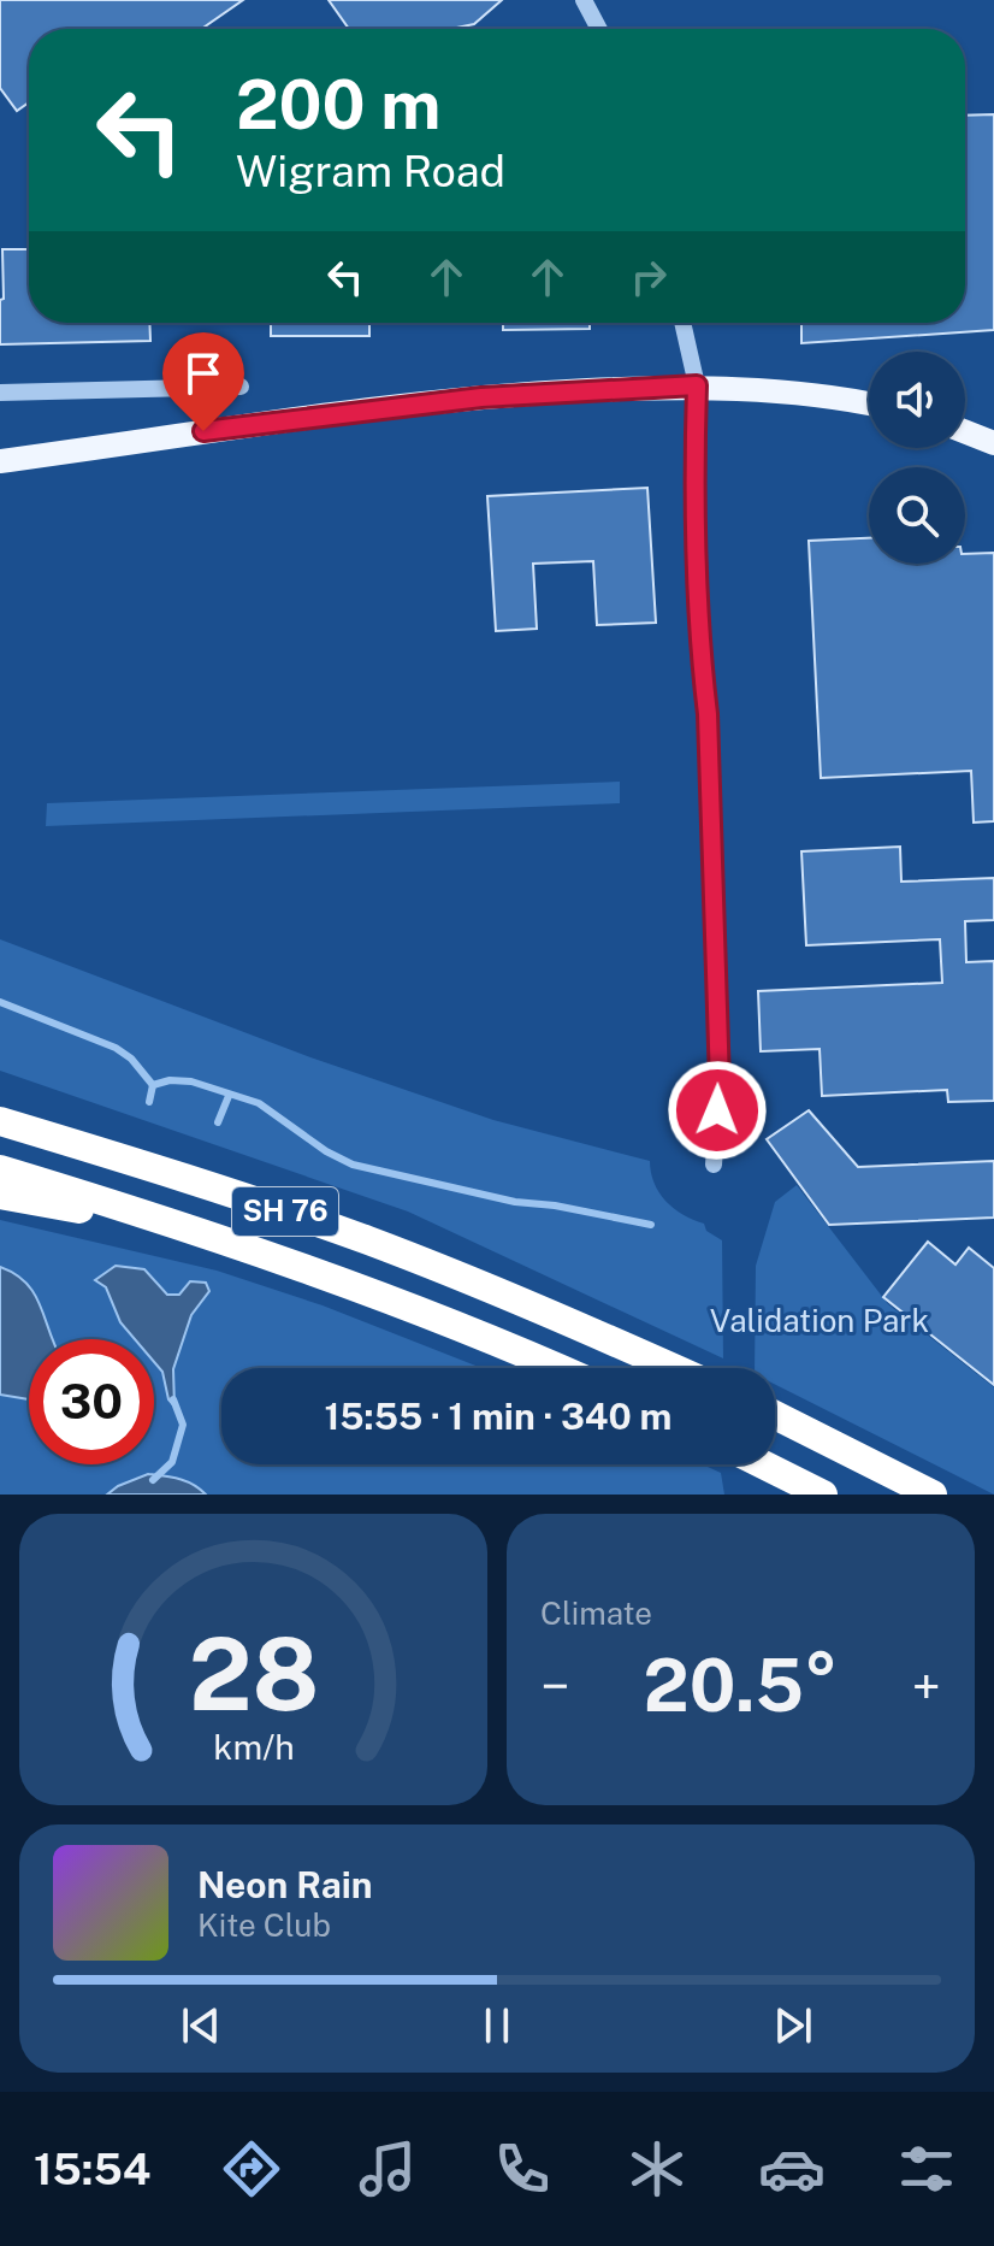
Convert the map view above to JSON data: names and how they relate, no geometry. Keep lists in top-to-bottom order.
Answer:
{
  "streets": {
    "highway": ["SH 76"]
  },
  "parks": ["Validation Park"],
  "page": {
    "turn": ["200 m", "Wigram Road"],
    "limit": "30",
    "trip": "15:55 · 1 min · 340 m",
    "tile": "Climate",
    "heat": ["−", "20.5°", "+"],
    "song": ["Neon Rain", "Kite Club"],
    "tabs": "15:54",
    "gauge": ["28", "km/h"]
  }
}
